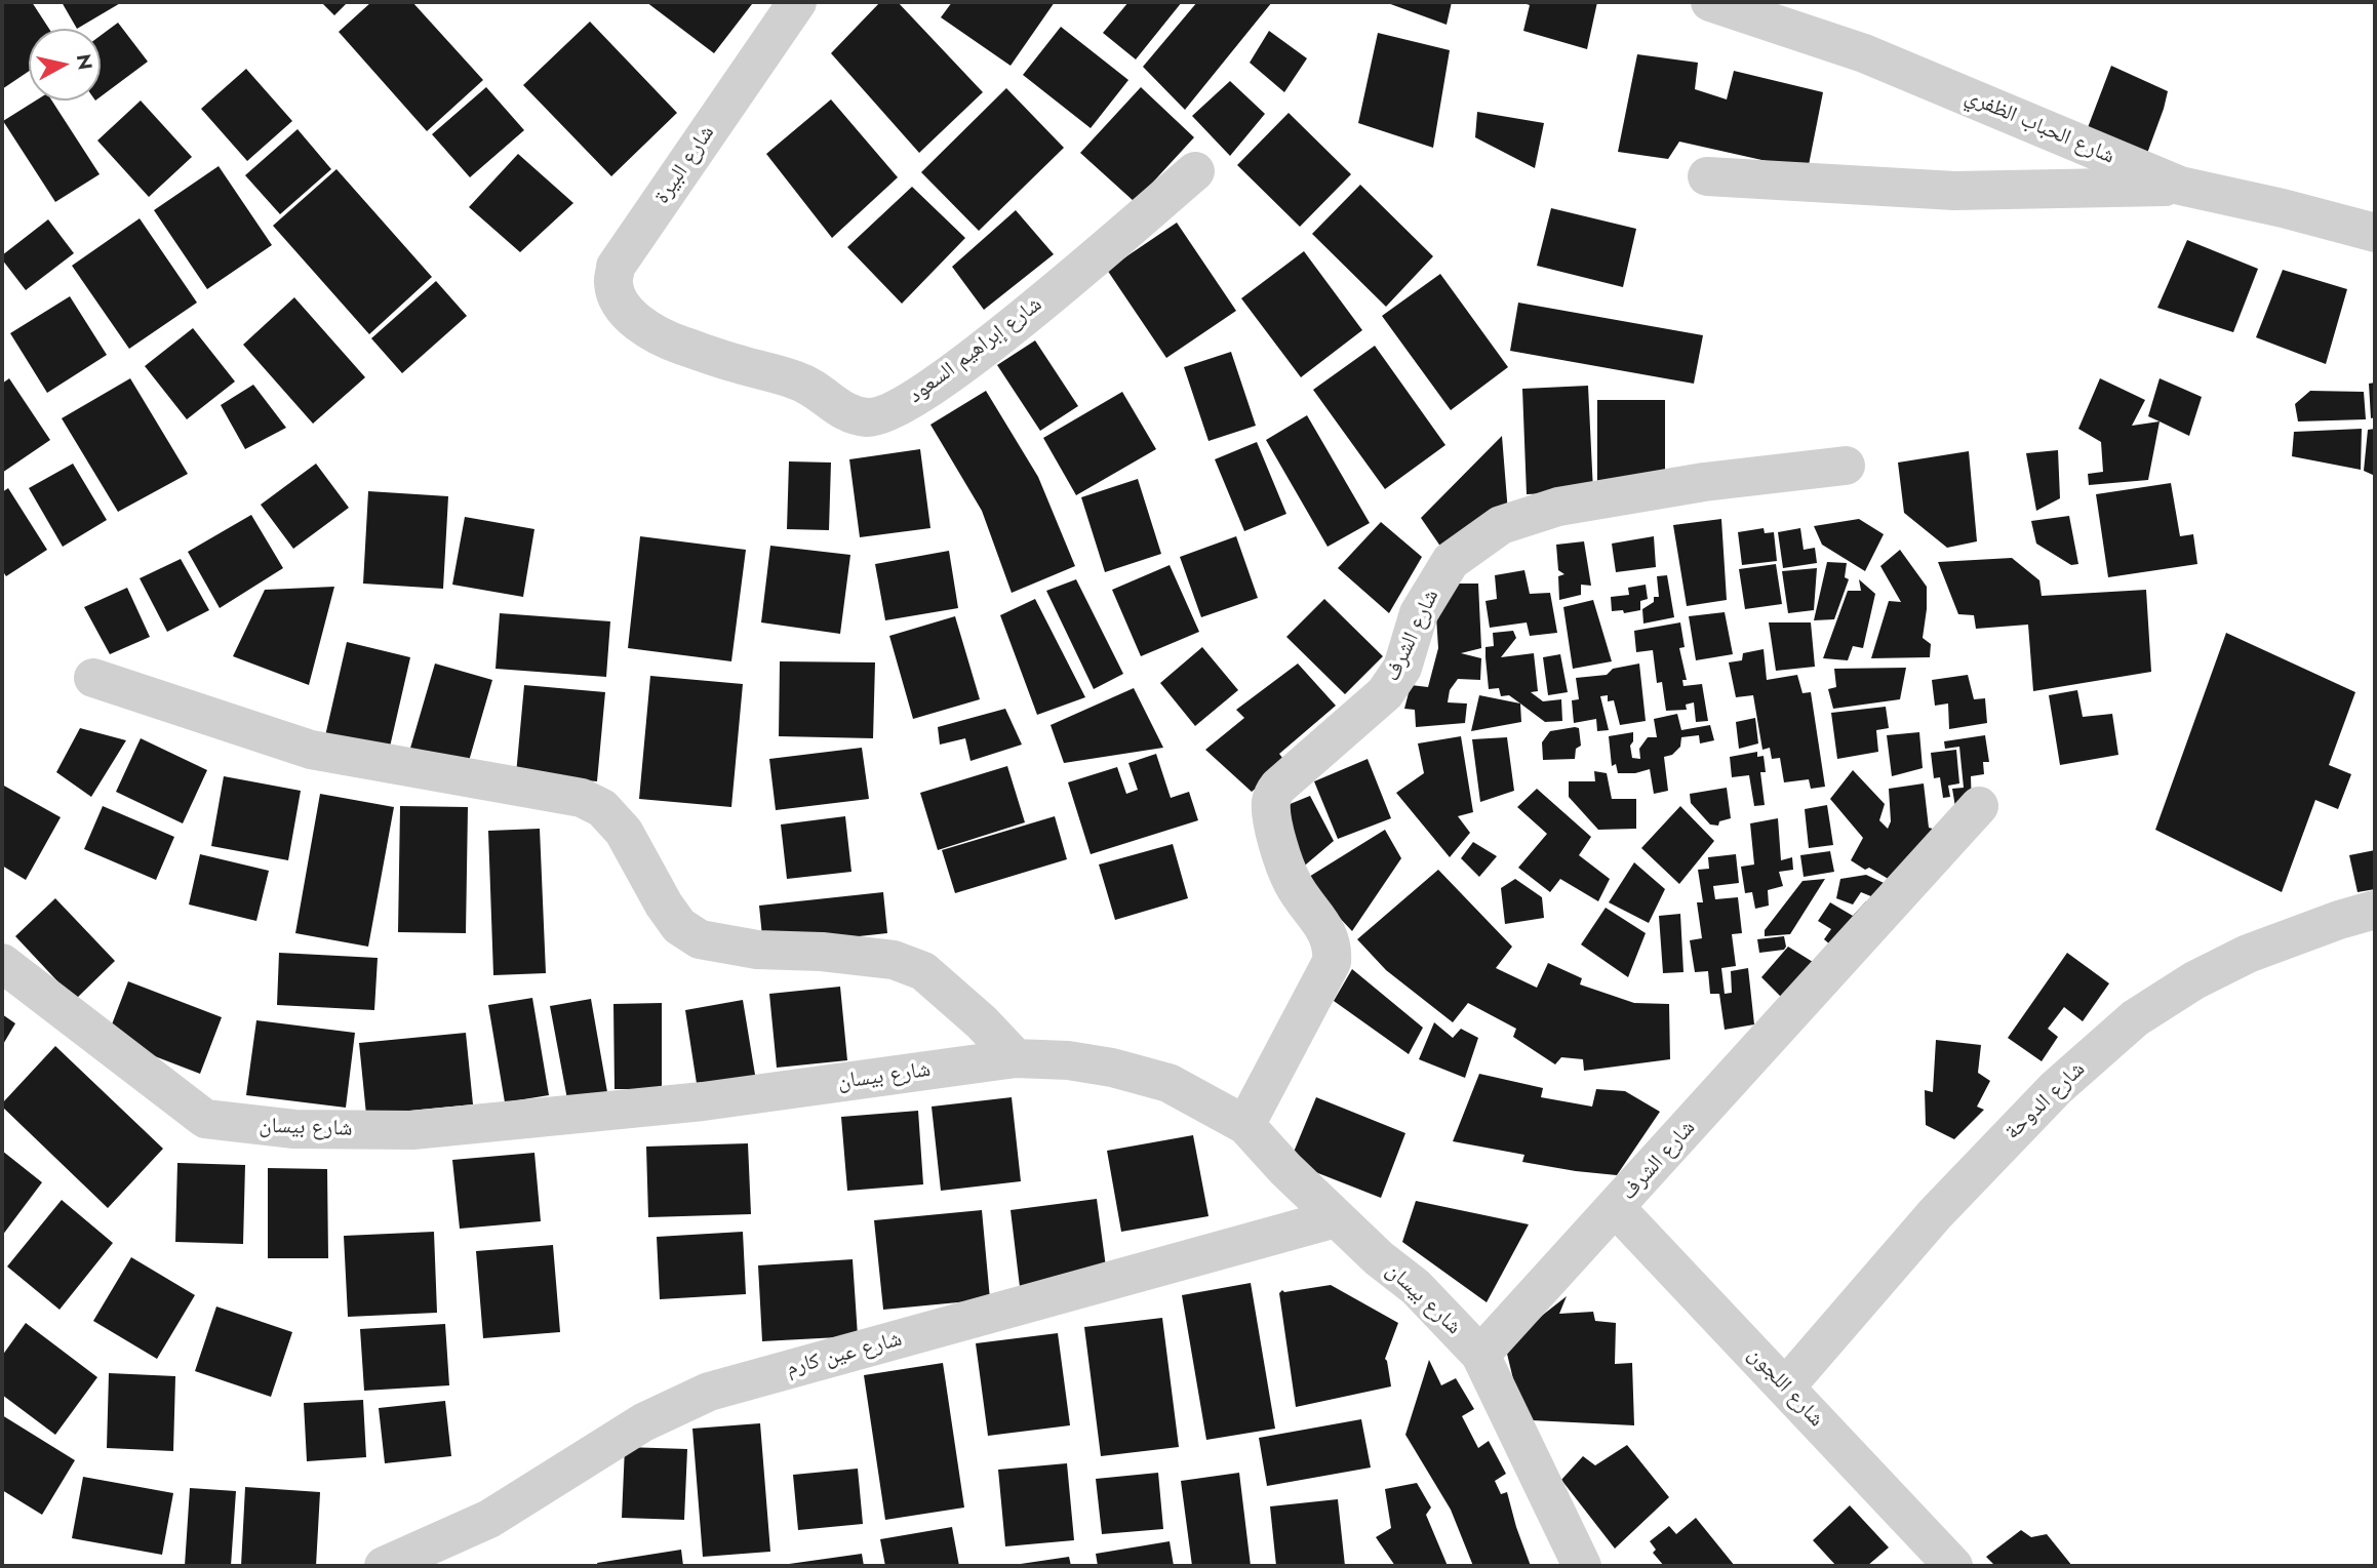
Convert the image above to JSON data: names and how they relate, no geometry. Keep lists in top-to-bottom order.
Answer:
{
  "streets": {
    "street": [
      "شارع الحباب الظفري",
      "شارع البيرة",
      "شارع إبراهيم السعود",
      "شارع الشرف",
      "شارع بيسان",
      "شارع الدوحة",
      "شارع عين كارم",
      "شارع اللجون"
    ]
  },
  "crossings": [
    ["شارع البيرة", "شارع إبراهيم السعود"],
    ["شارع الشرف", "شارع بيسان"],
    ["شارع الشرف", "شارع اللجون"],
    ["شارع بيسان", "شارع عين كارم"],
    ["شارع الدوحة", "شارع اللجون"]
  ],
  "north": "right"
}
